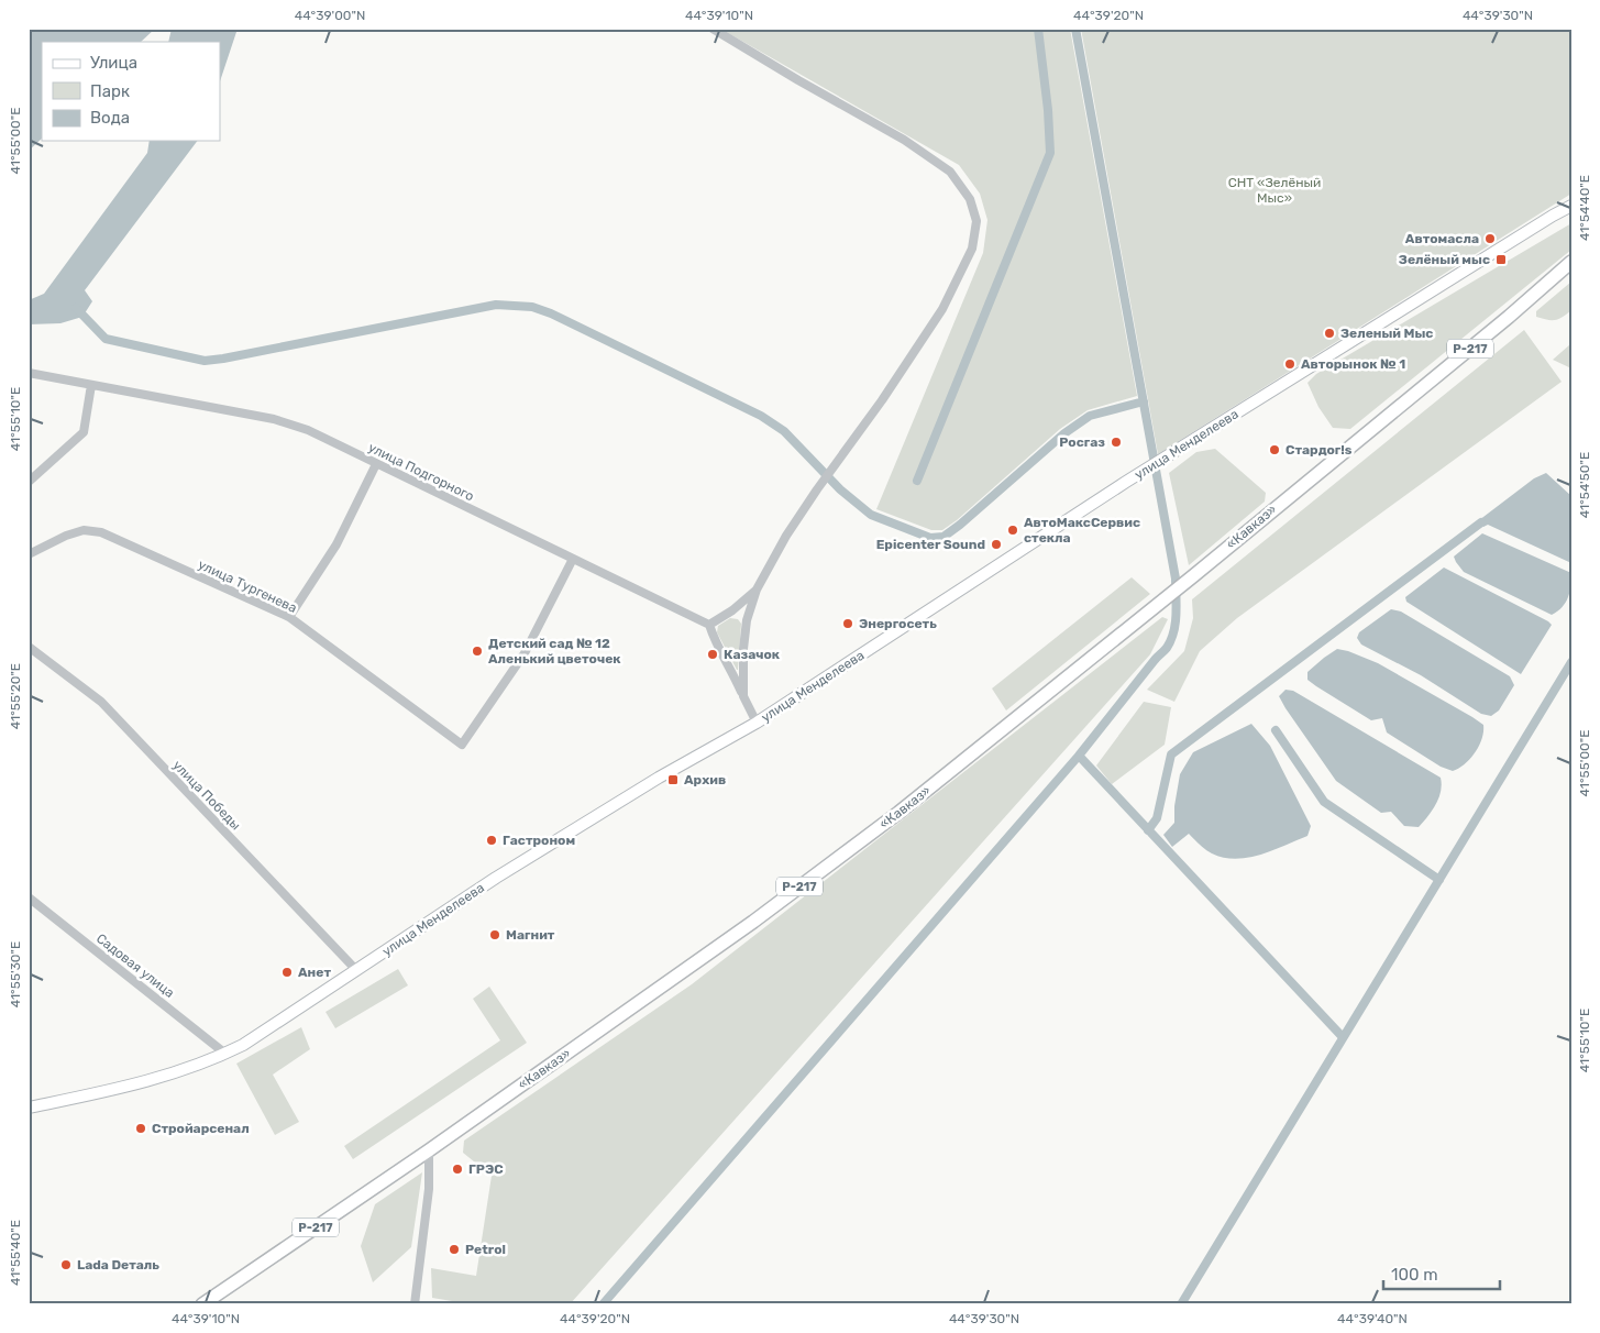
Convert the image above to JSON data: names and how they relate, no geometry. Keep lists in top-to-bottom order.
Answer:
{
  "streets": {
    "highway": ["Р-217", "«Кавказ»"],
    "main road": ["улица Менделеева"],
    "street": [
      "улица Подгорного",
      "улица Тургенева",
      "улица Победы",
      "Садовая улица"
    ]
  },
  "crossings": [
    ["улица Менделеева", "улица Победы"],
    ["улица Менделеева", "Садовая улица"],
    ["улица Подгорного", "улица Тургенева"]
  ],
  "parks": ["СНТ «Зелёный Мыс»"],
  "places": {
    "other": [
      "Автомасла",
      "Зеленый Мыс",
      "Авторынок № 1",
      "Росгаз",
      "Стардог!s",
      "АвтоМаксСервис стекла",
      "Epicenter Sound",
      "Энергосеть",
      "Детский сад № 12 Аленький цветочек",
      "Казачок",
      "Гастроном",
      "Магнит",
      "Анет",
      "Стройарсенал",
      "ГРЭС",
      "Petrol",
      "Lada Dеталь"
    ],
    "transit": ["Зелёный мыс", "Архив"]
  },
  "legend": ["Улица", "Парк", "Вода"],
  "scale_bar": "100 m",
  "coordinates": [
    "44°39'00\"N",
    "44°39'10\"N",
    "44°39'20\"N",
    "44°39'30\"N",
    "41°55'00\"E",
    "41°54'40\"E",
    "41°55'10\"E",
    "41°54'50\"E",
    "41°55'20\"E",
    "41°55'30\"E",
    "41°55'40\"E",
    "44°39'40\"N"
  ]
}
